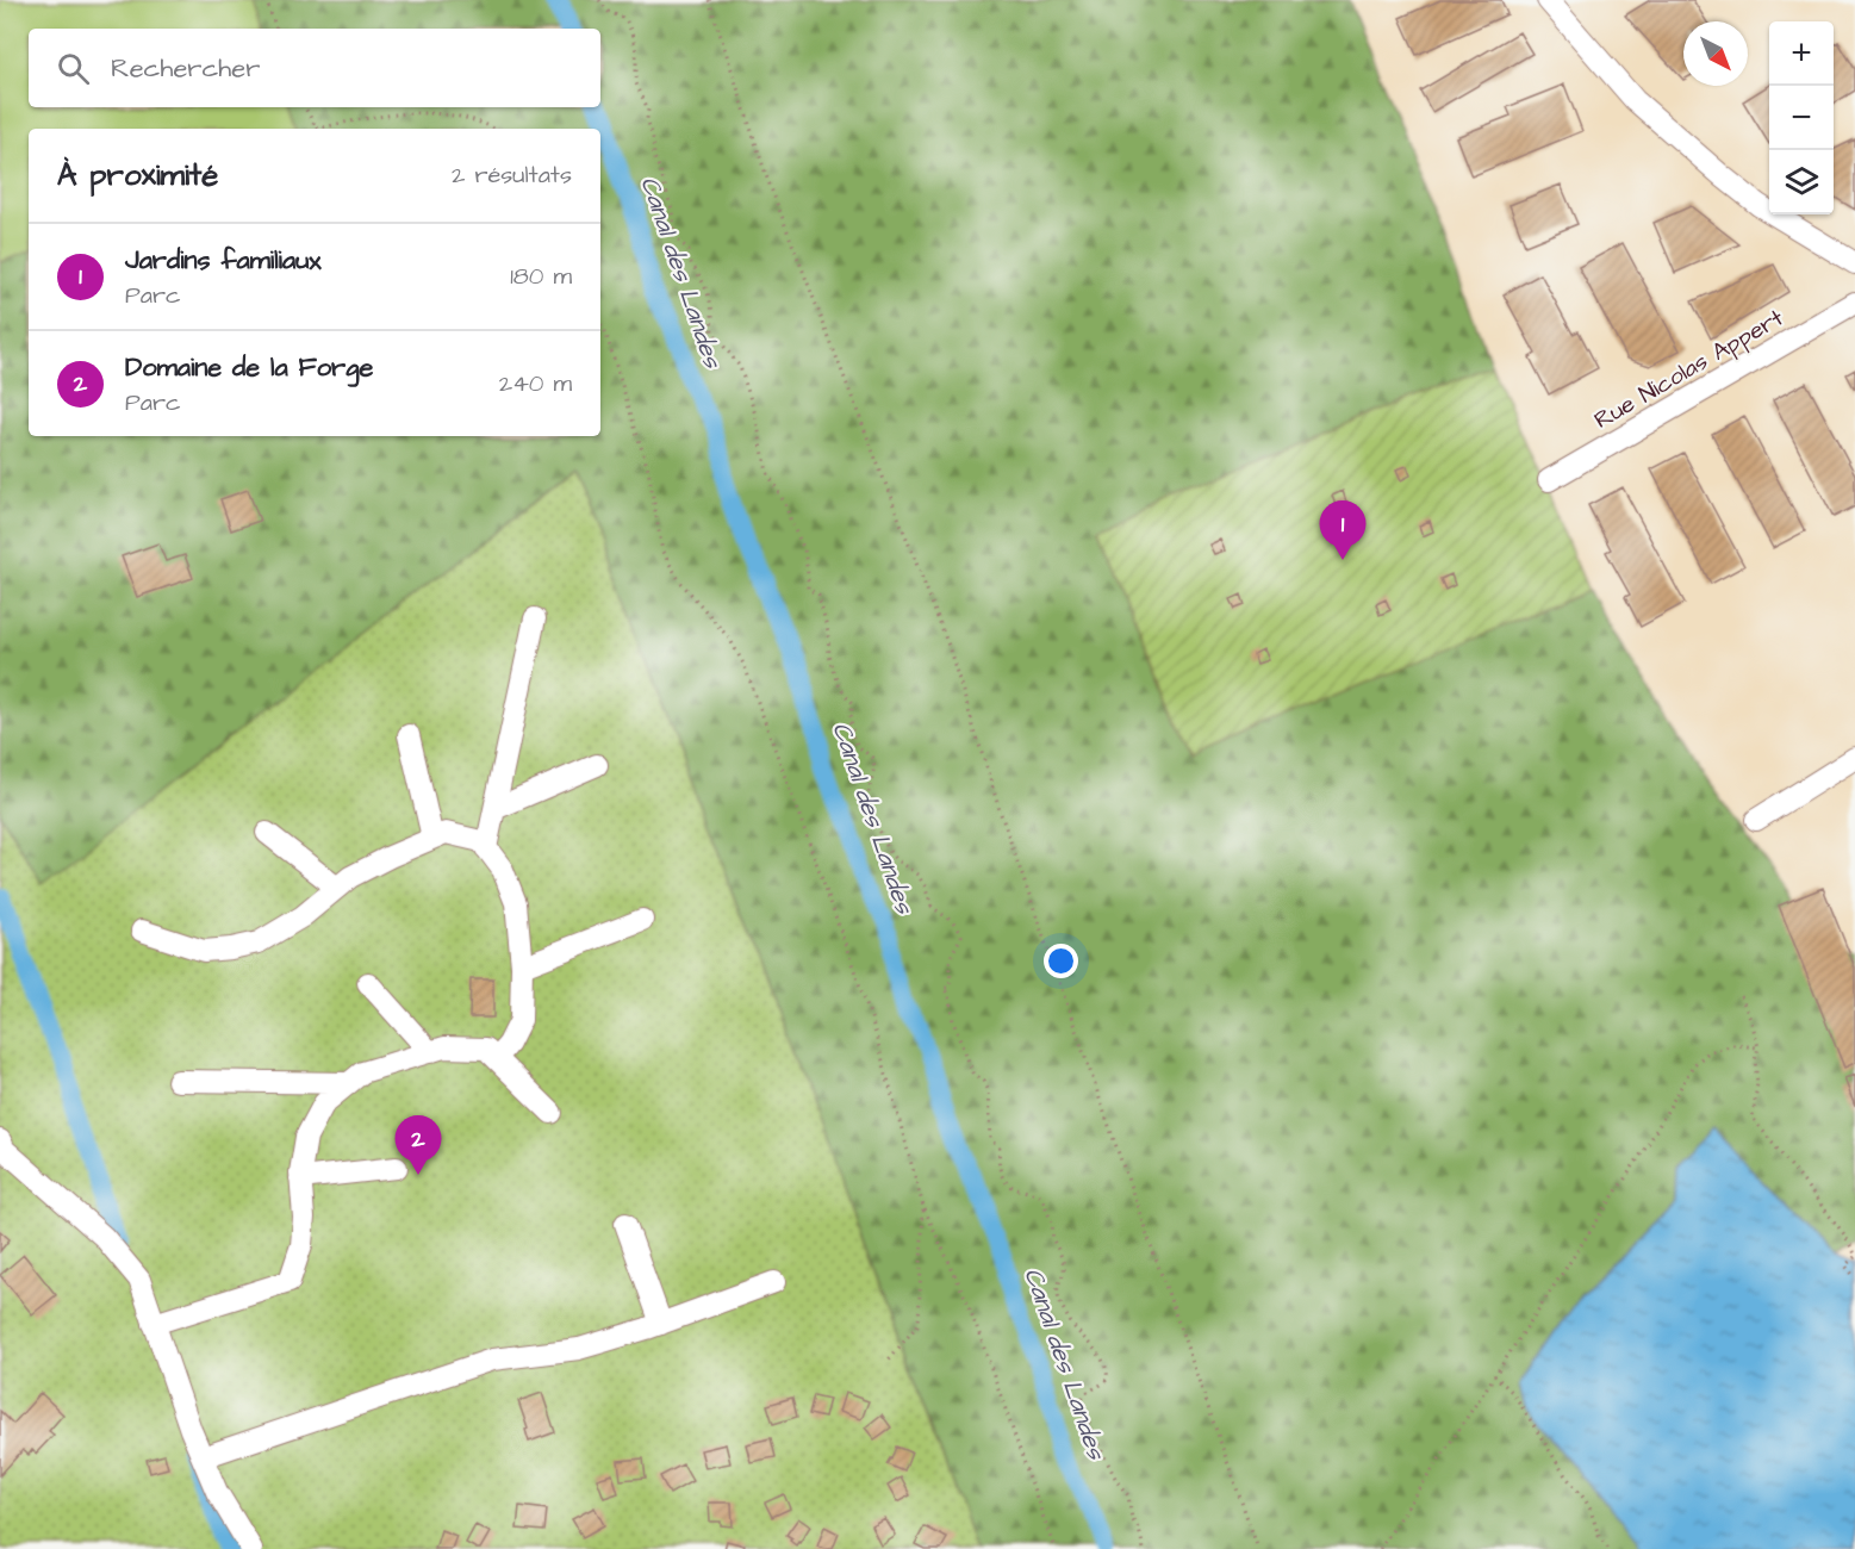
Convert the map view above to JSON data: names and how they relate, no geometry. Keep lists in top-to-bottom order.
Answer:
{
  "streets": {
    "street": ["Rue Nicolas Appert"]
  },
  "water": ["Canal des Landes"],
  "north": "bottom right",
  "page": {
    "map_buttons": ["+", "−"],
    "search": "Rechercher",
    "heading": ["À proximité", "2 résultats"],
    "list": [
      {
        "mark": "1",
        "name": "Jardins familiaux",
        "note": "Parc",
        "value": "180 m"
      },
      {
        "mark": "2",
        "name": "Domaine de la Forge",
        "note": "Parc",
        "value": "240 m"
      }
    ],
    "pins": ["1", "2"]
  }
}
